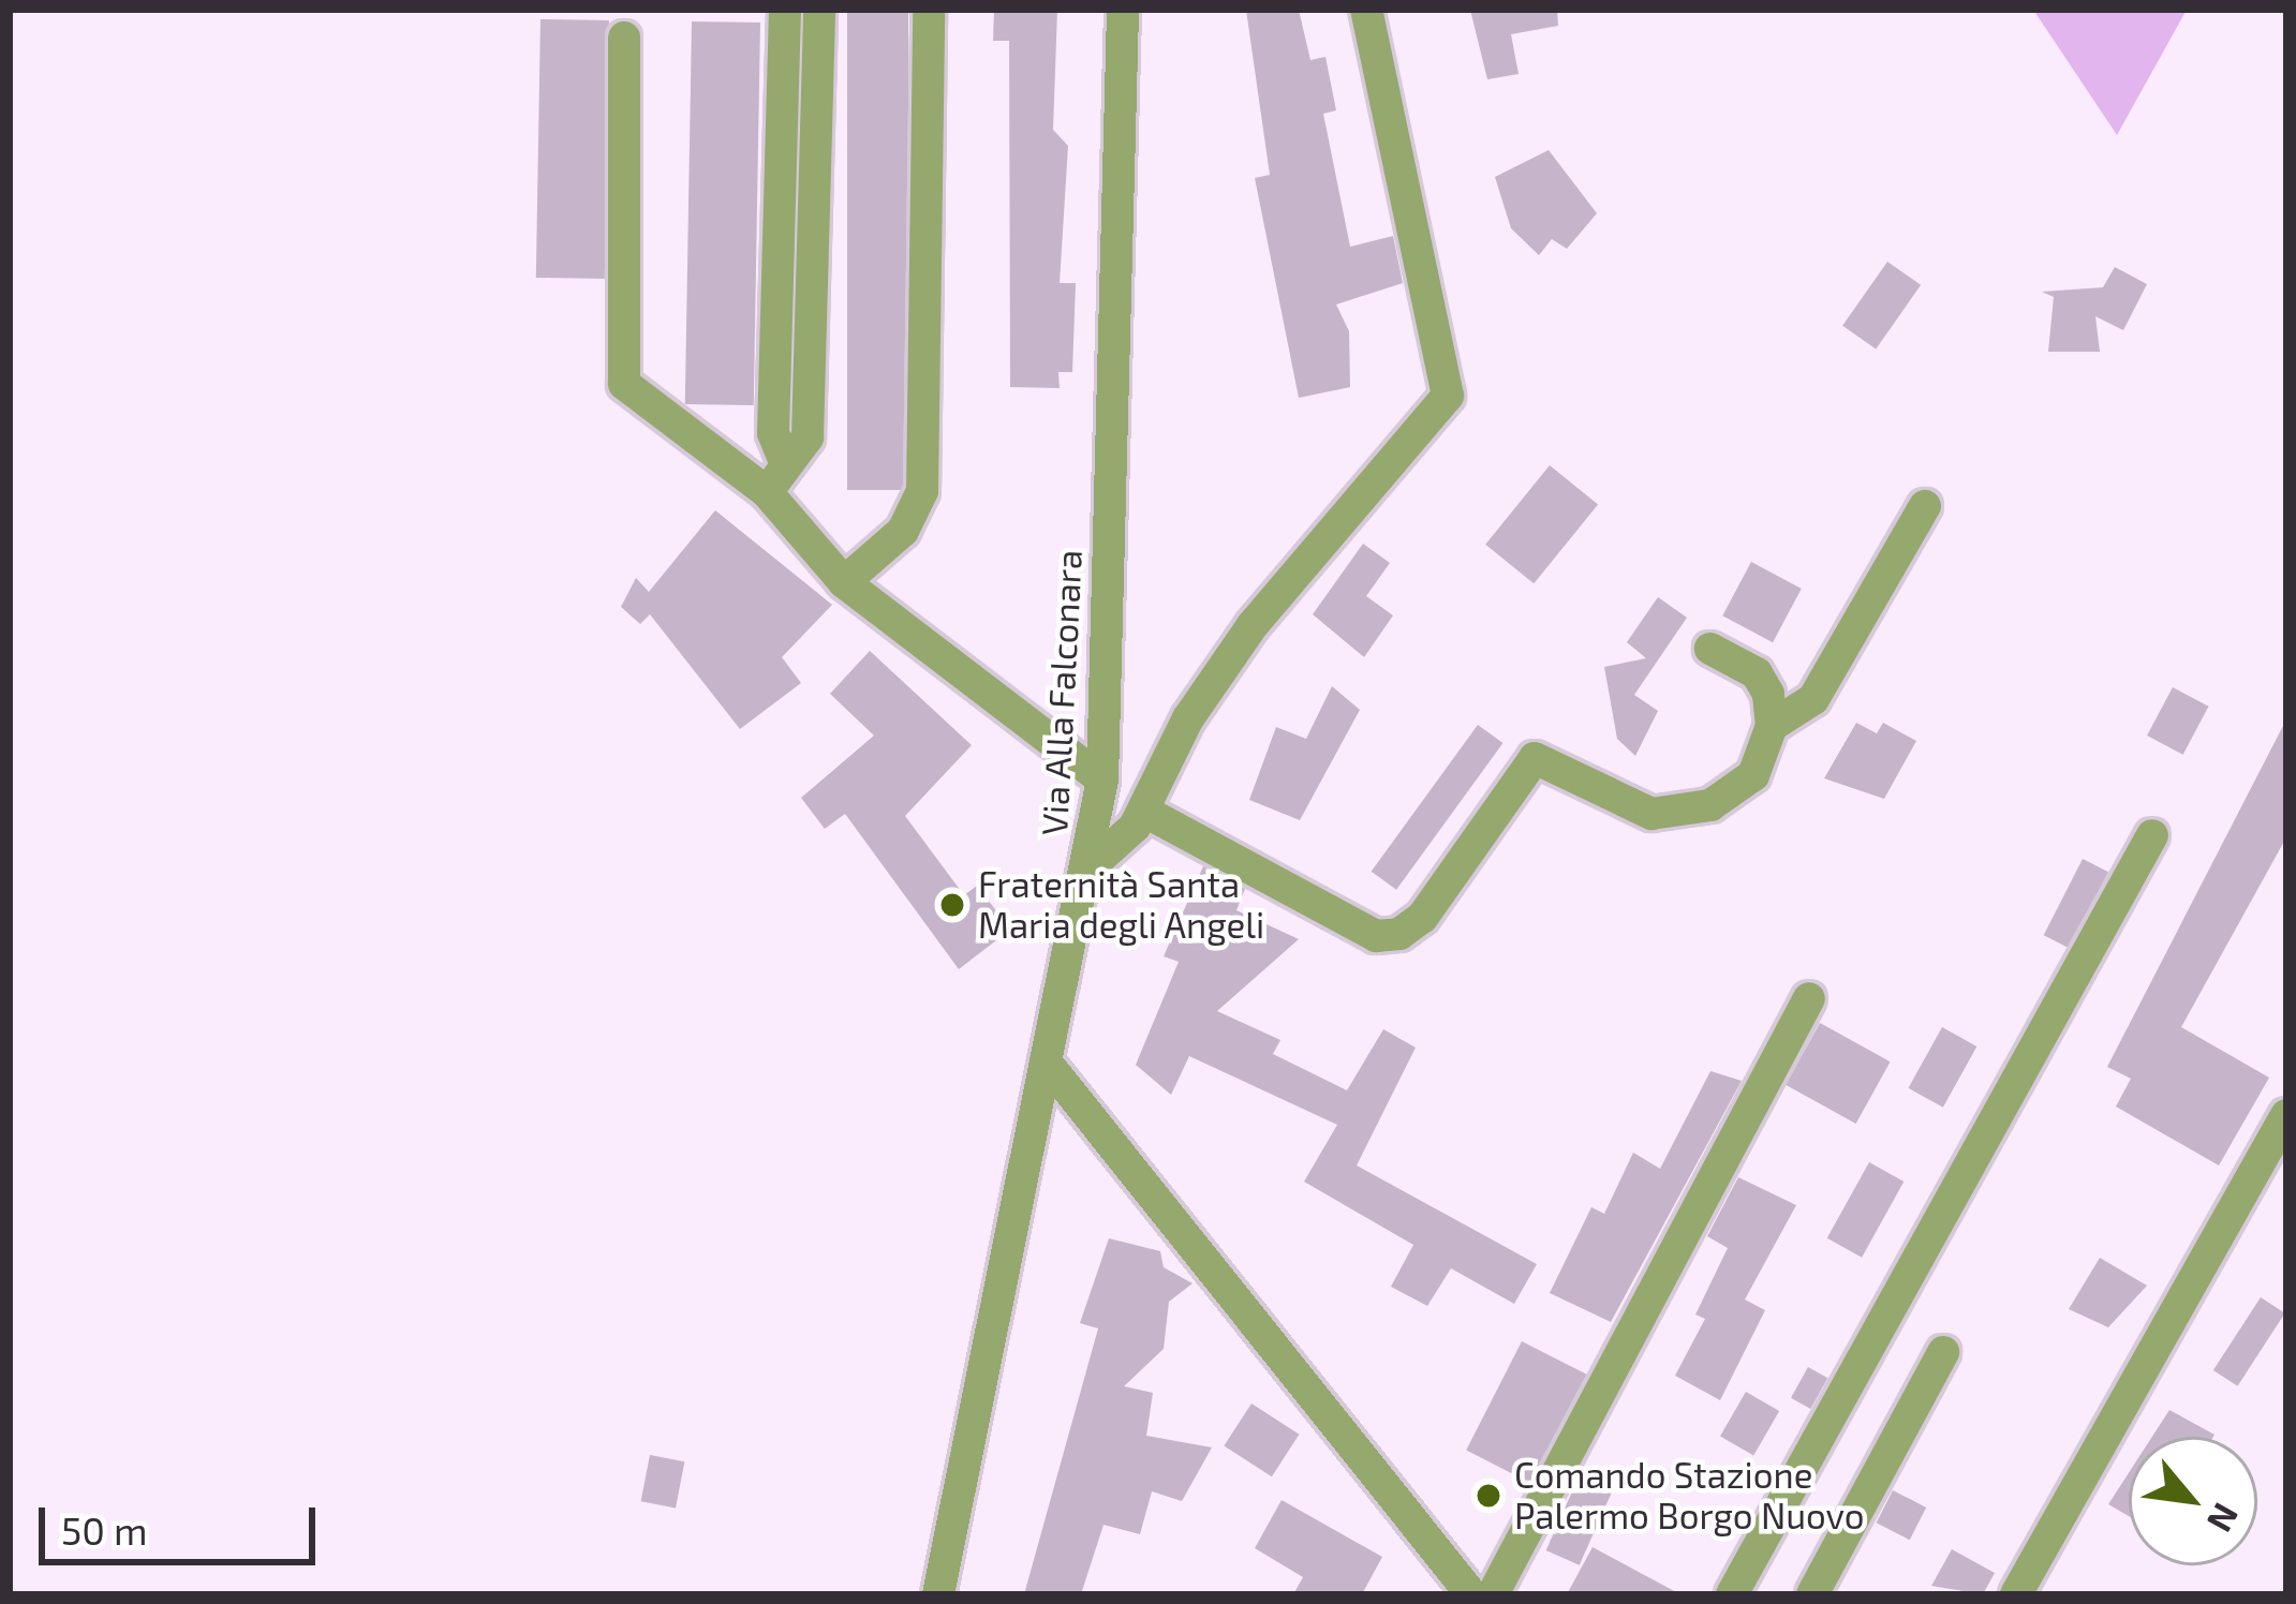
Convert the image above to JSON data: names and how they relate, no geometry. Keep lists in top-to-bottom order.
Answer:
{
  "streets": {
    "street": ["Via Alla Falconara"]
  },
  "places": ["Fraternità Santa Maria degli Angeli", "Comando Stazione Palermo Borgo Nuovo"],
  "scale_bar": "50 m",
  "north": "bottom right"
}
